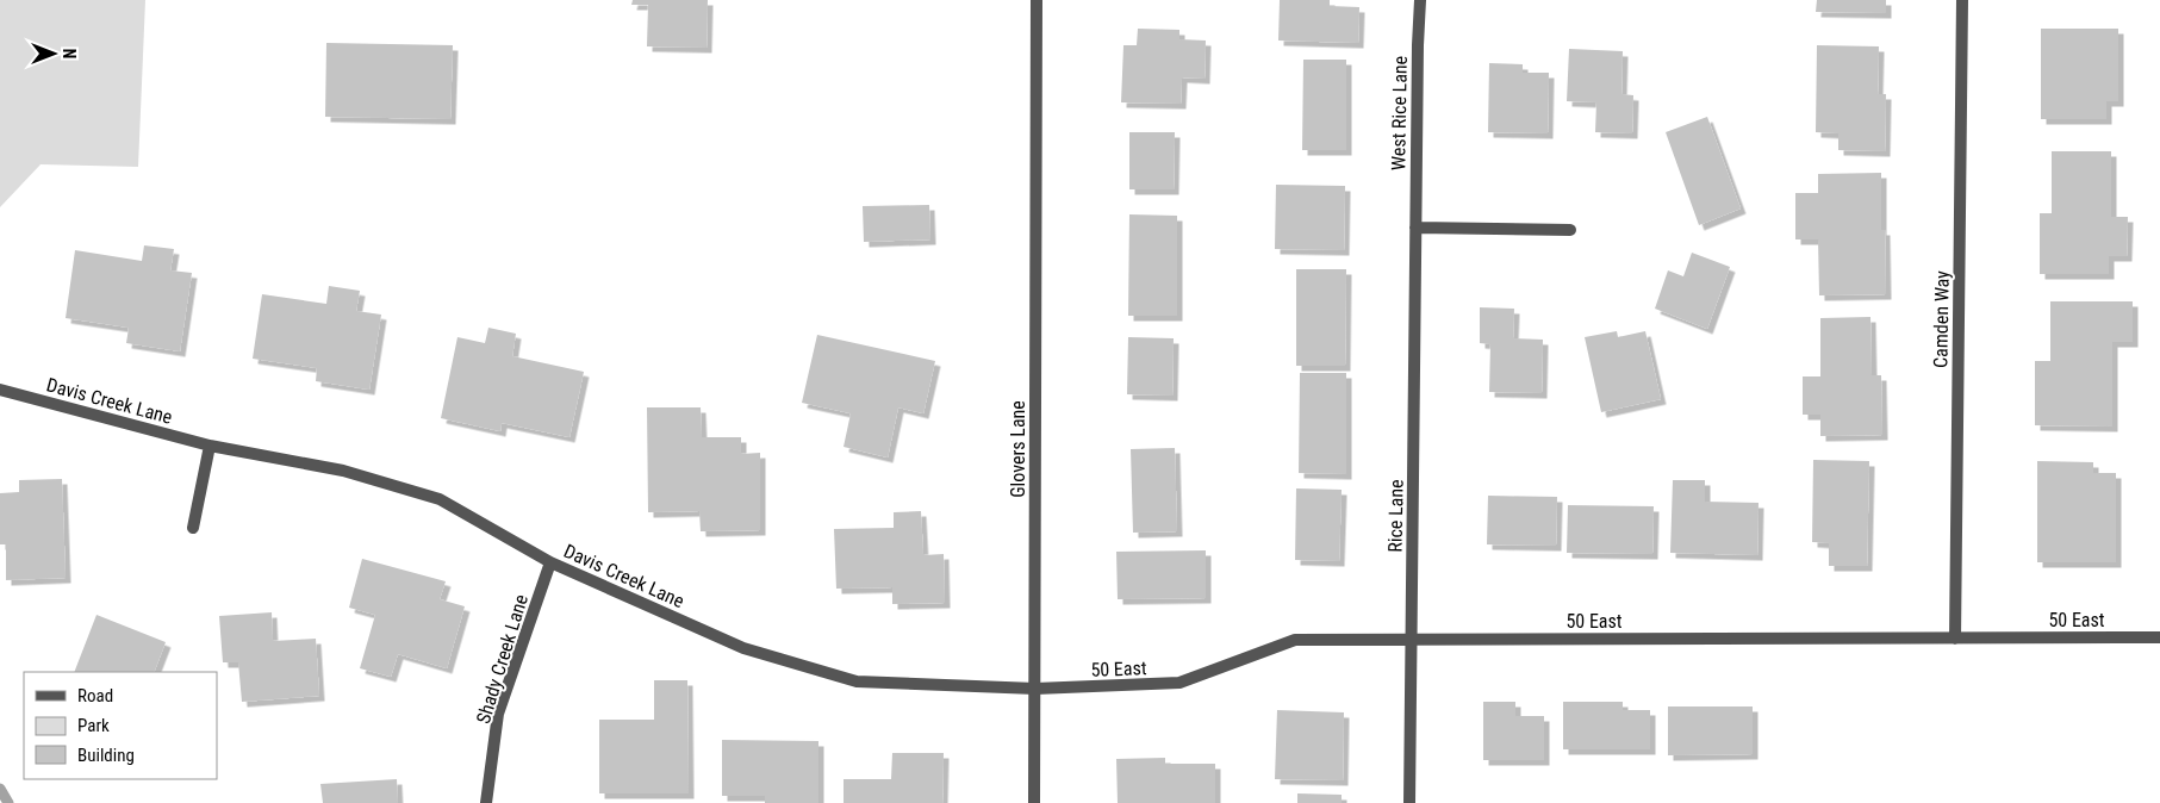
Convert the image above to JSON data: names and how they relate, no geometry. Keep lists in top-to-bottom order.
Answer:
{
  "streets": {
    "street": [
      "West Rice Lane",
      "Camden Way",
      "Davis Creek Lane",
      "Glovers Lane",
      "Rice Lane",
      "50 East",
      "Shady Creek Lane"
    ]
  },
  "crossings": [
    ["West Rice Lane", "Rice Lane"],
    ["Camden Way", "50 East"],
    ["Davis Creek Lane", "Glovers Lane"],
    ["Davis Creek Lane", "50 East"],
    ["Davis Creek Lane", "Shady Creek Lane"],
    ["Glovers Lane", "50 East"],
    ["Rice Lane", "50 East"]
  ],
  "legend": ["Road", "Park", "Building"],
  "north": "right"
}
